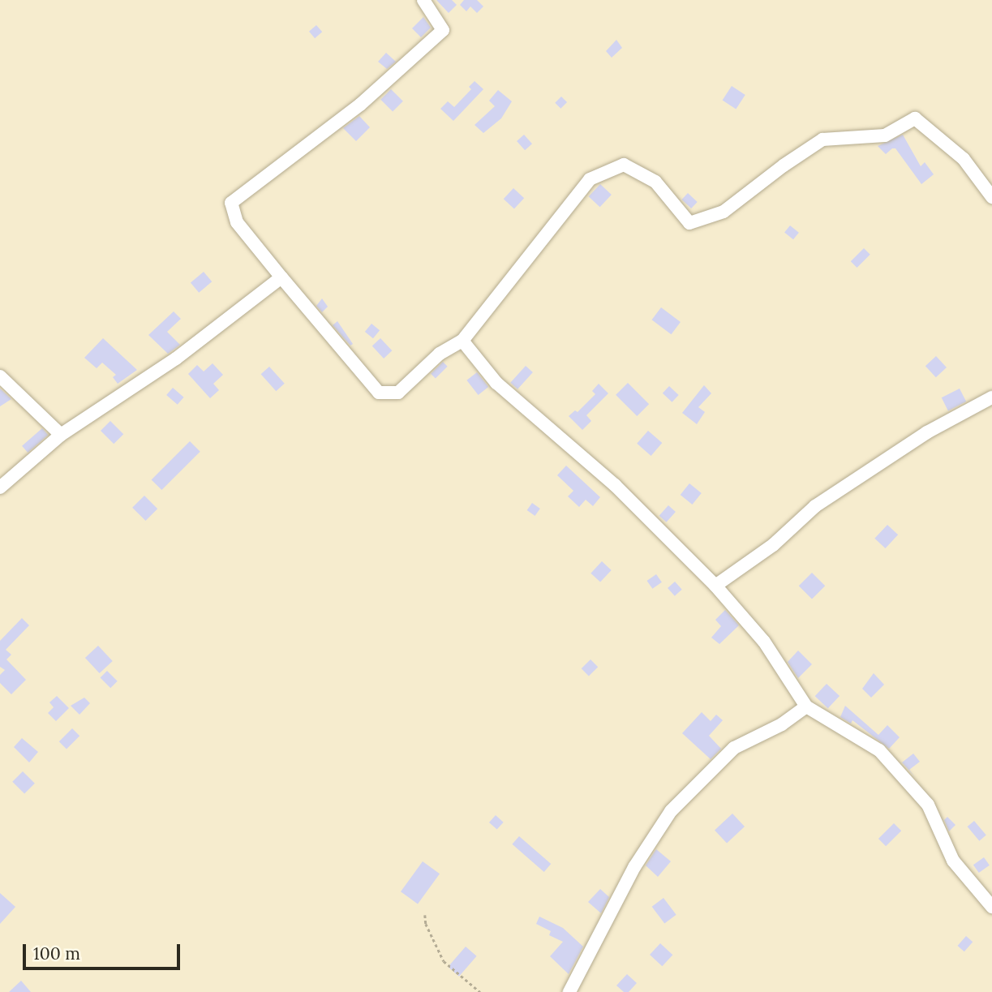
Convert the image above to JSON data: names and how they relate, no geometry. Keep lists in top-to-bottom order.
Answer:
{
  "scale_bar": "100 m"
}
